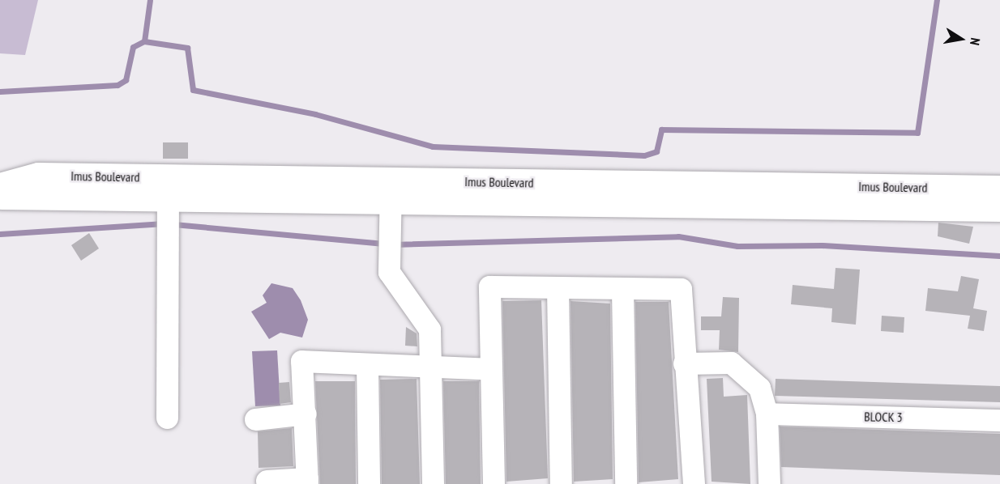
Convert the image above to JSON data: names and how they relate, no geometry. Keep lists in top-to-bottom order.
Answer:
{
  "streets": {
    "main road": ["Imus Boulevard"],
    "street": ["BLOCK 3"]
  },
  "north": "right"
}
